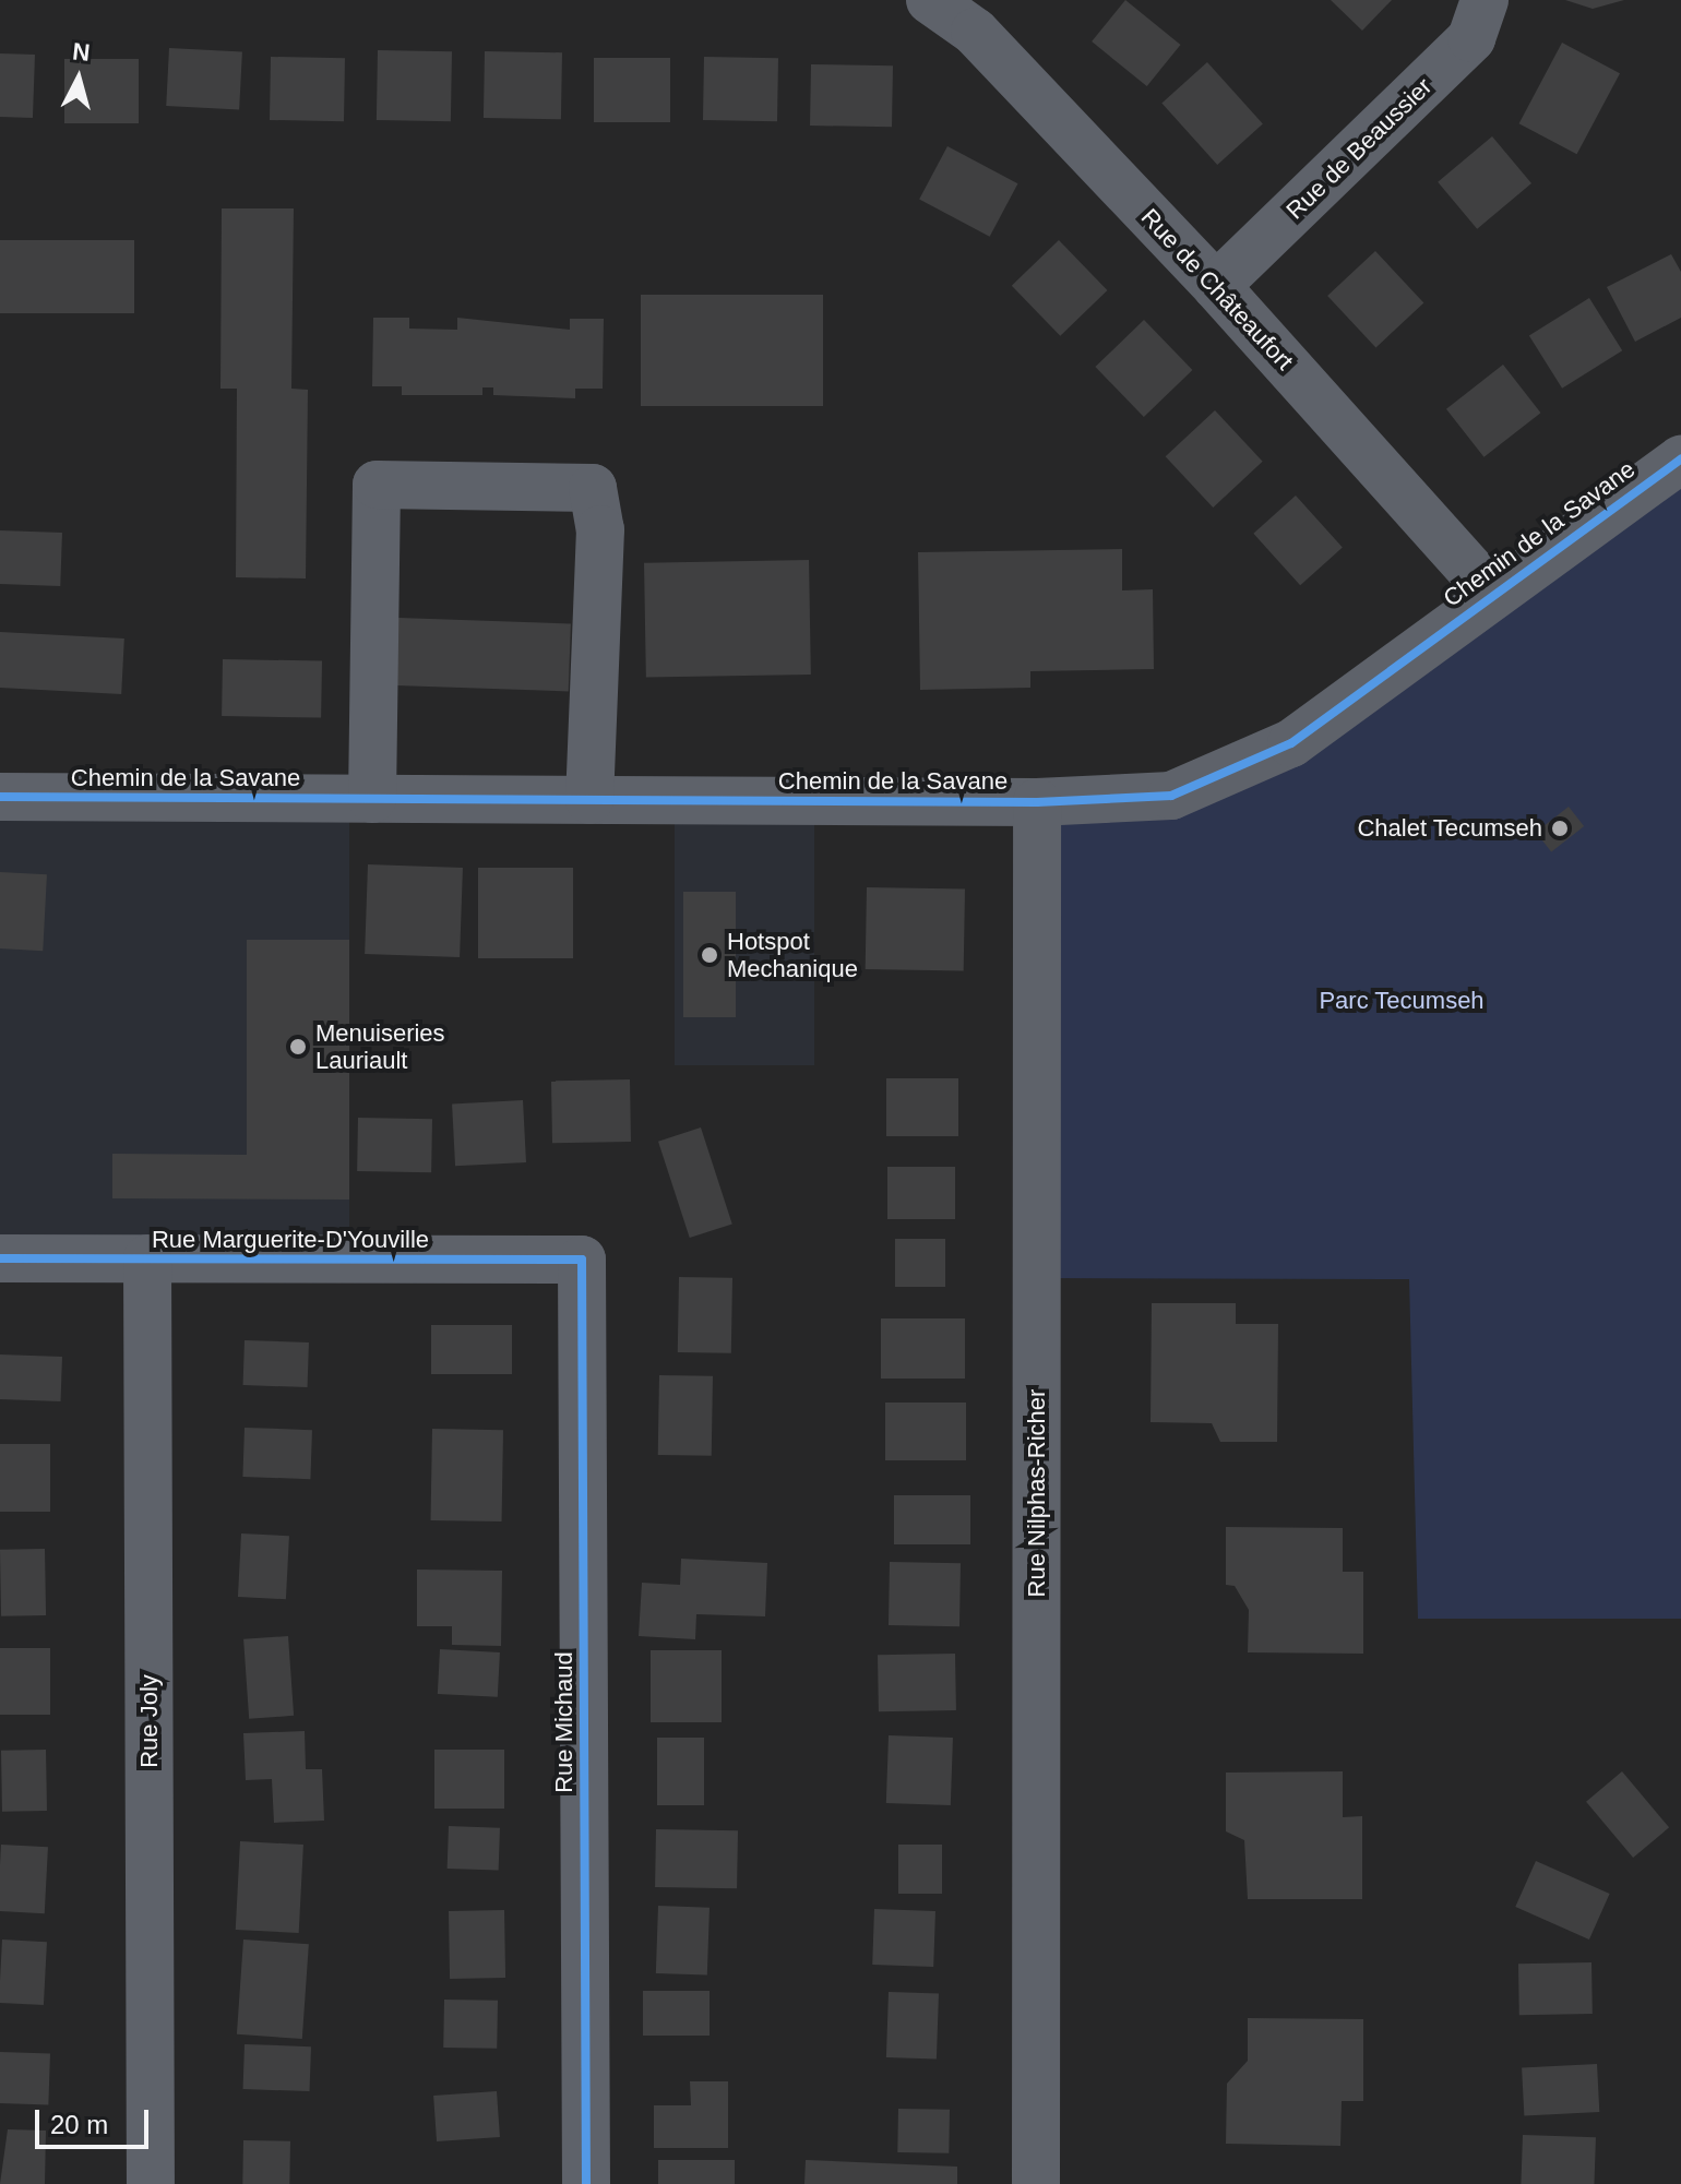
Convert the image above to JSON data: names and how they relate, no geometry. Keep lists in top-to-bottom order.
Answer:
{
  "streets": {
    "street": [
      "Rue de Beaussier",
      "Rue de Châteaufort",
      "Chemin de la Savane",
      "Rue Marguerite-D'Youville",
      "Rue Nilphas-Richer",
      "Rue Joly",
      "Rue Michaud"
    ]
  },
  "crossings": [
    ["Rue de Beaussier", "Rue de Châteaufort"],
    ["Rue de Châteaufort", "Chemin de la Savane"],
    ["Chemin de la Savane", "Rue Nilphas-Richer"],
    ["Rue Marguerite-D'Youville", "Rue Joly"],
    ["Rue Marguerite-D'Youville", "Rue Michaud"]
  ],
  "parks": ["Parc Tecumseh"],
  "places": ["Chalet Tecumseh", "Hotspot Mechanique", "Menuiseries Lauriault"],
  "scale_bar": "20 m",
  "north": "top"
}
